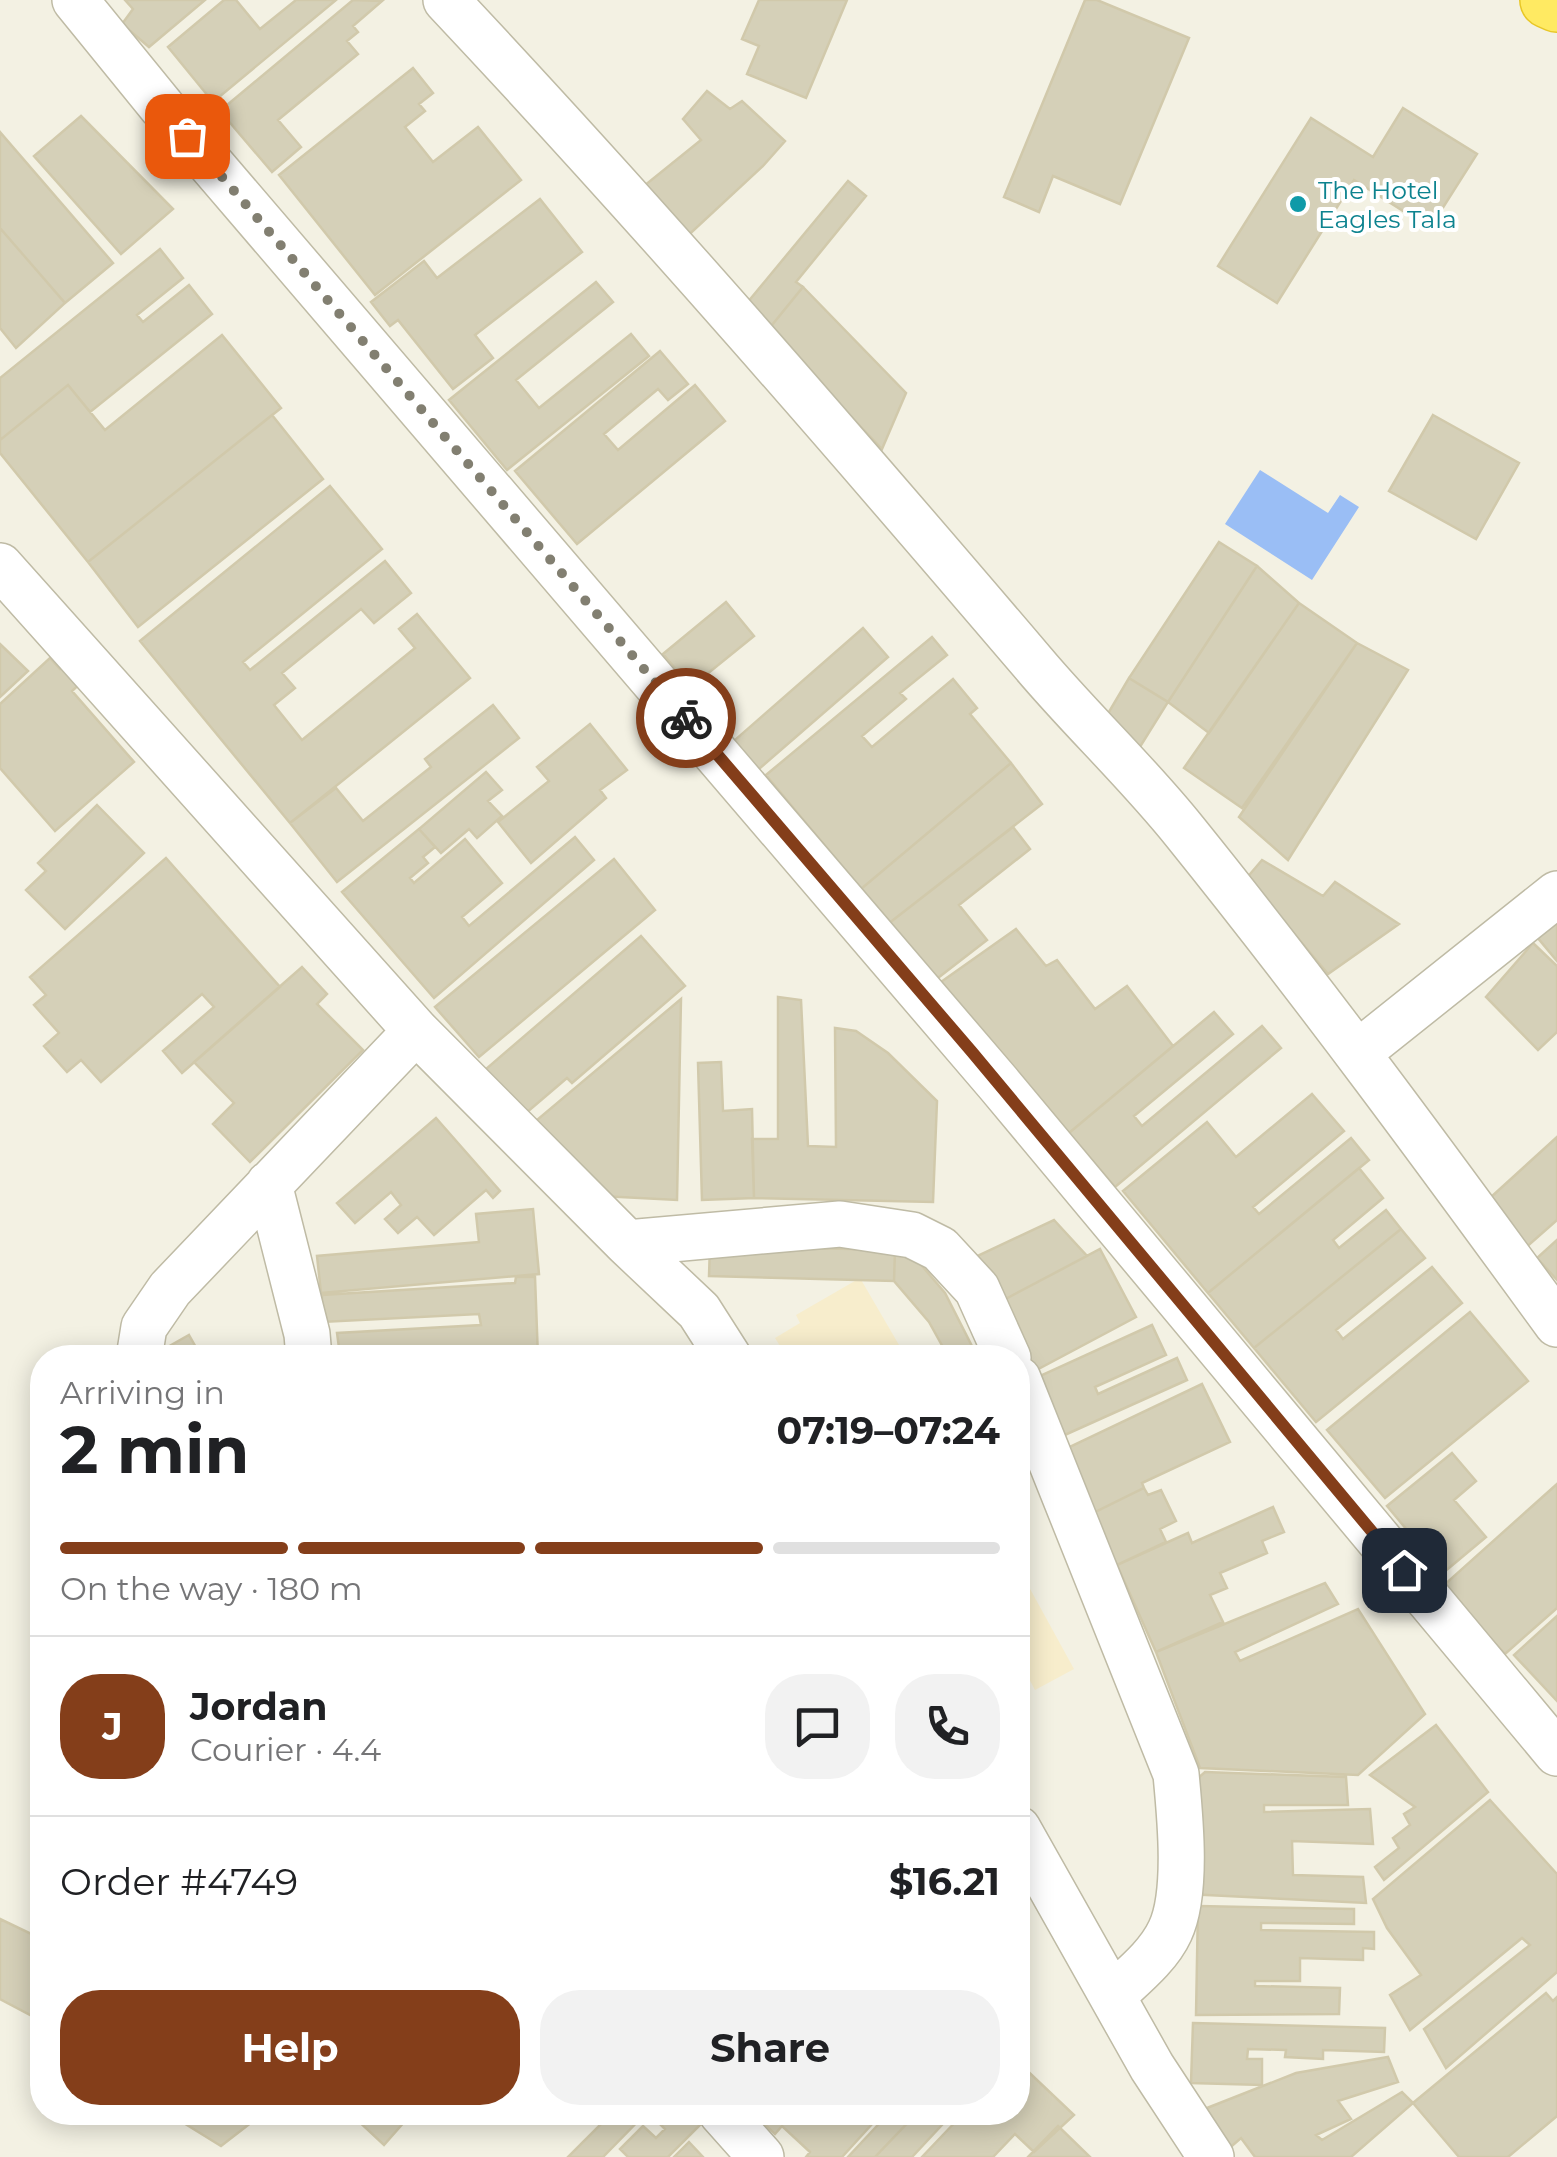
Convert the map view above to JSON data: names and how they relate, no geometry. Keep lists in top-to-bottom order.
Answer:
{
  "places": ["The Hotel Eagles Tala"],
  "page": {
    "heading": ["2 min", "Arriving in", "07:19–07:24"],
    "panel": [
      "Jordan",
      "Courier · 4.4",
      "Order #4749",
      "$16.21"
    ],
    "bar": "On the way · 180 m",
    "round": "J",
    "buttons": ["Help", "Share"]
  }
}
